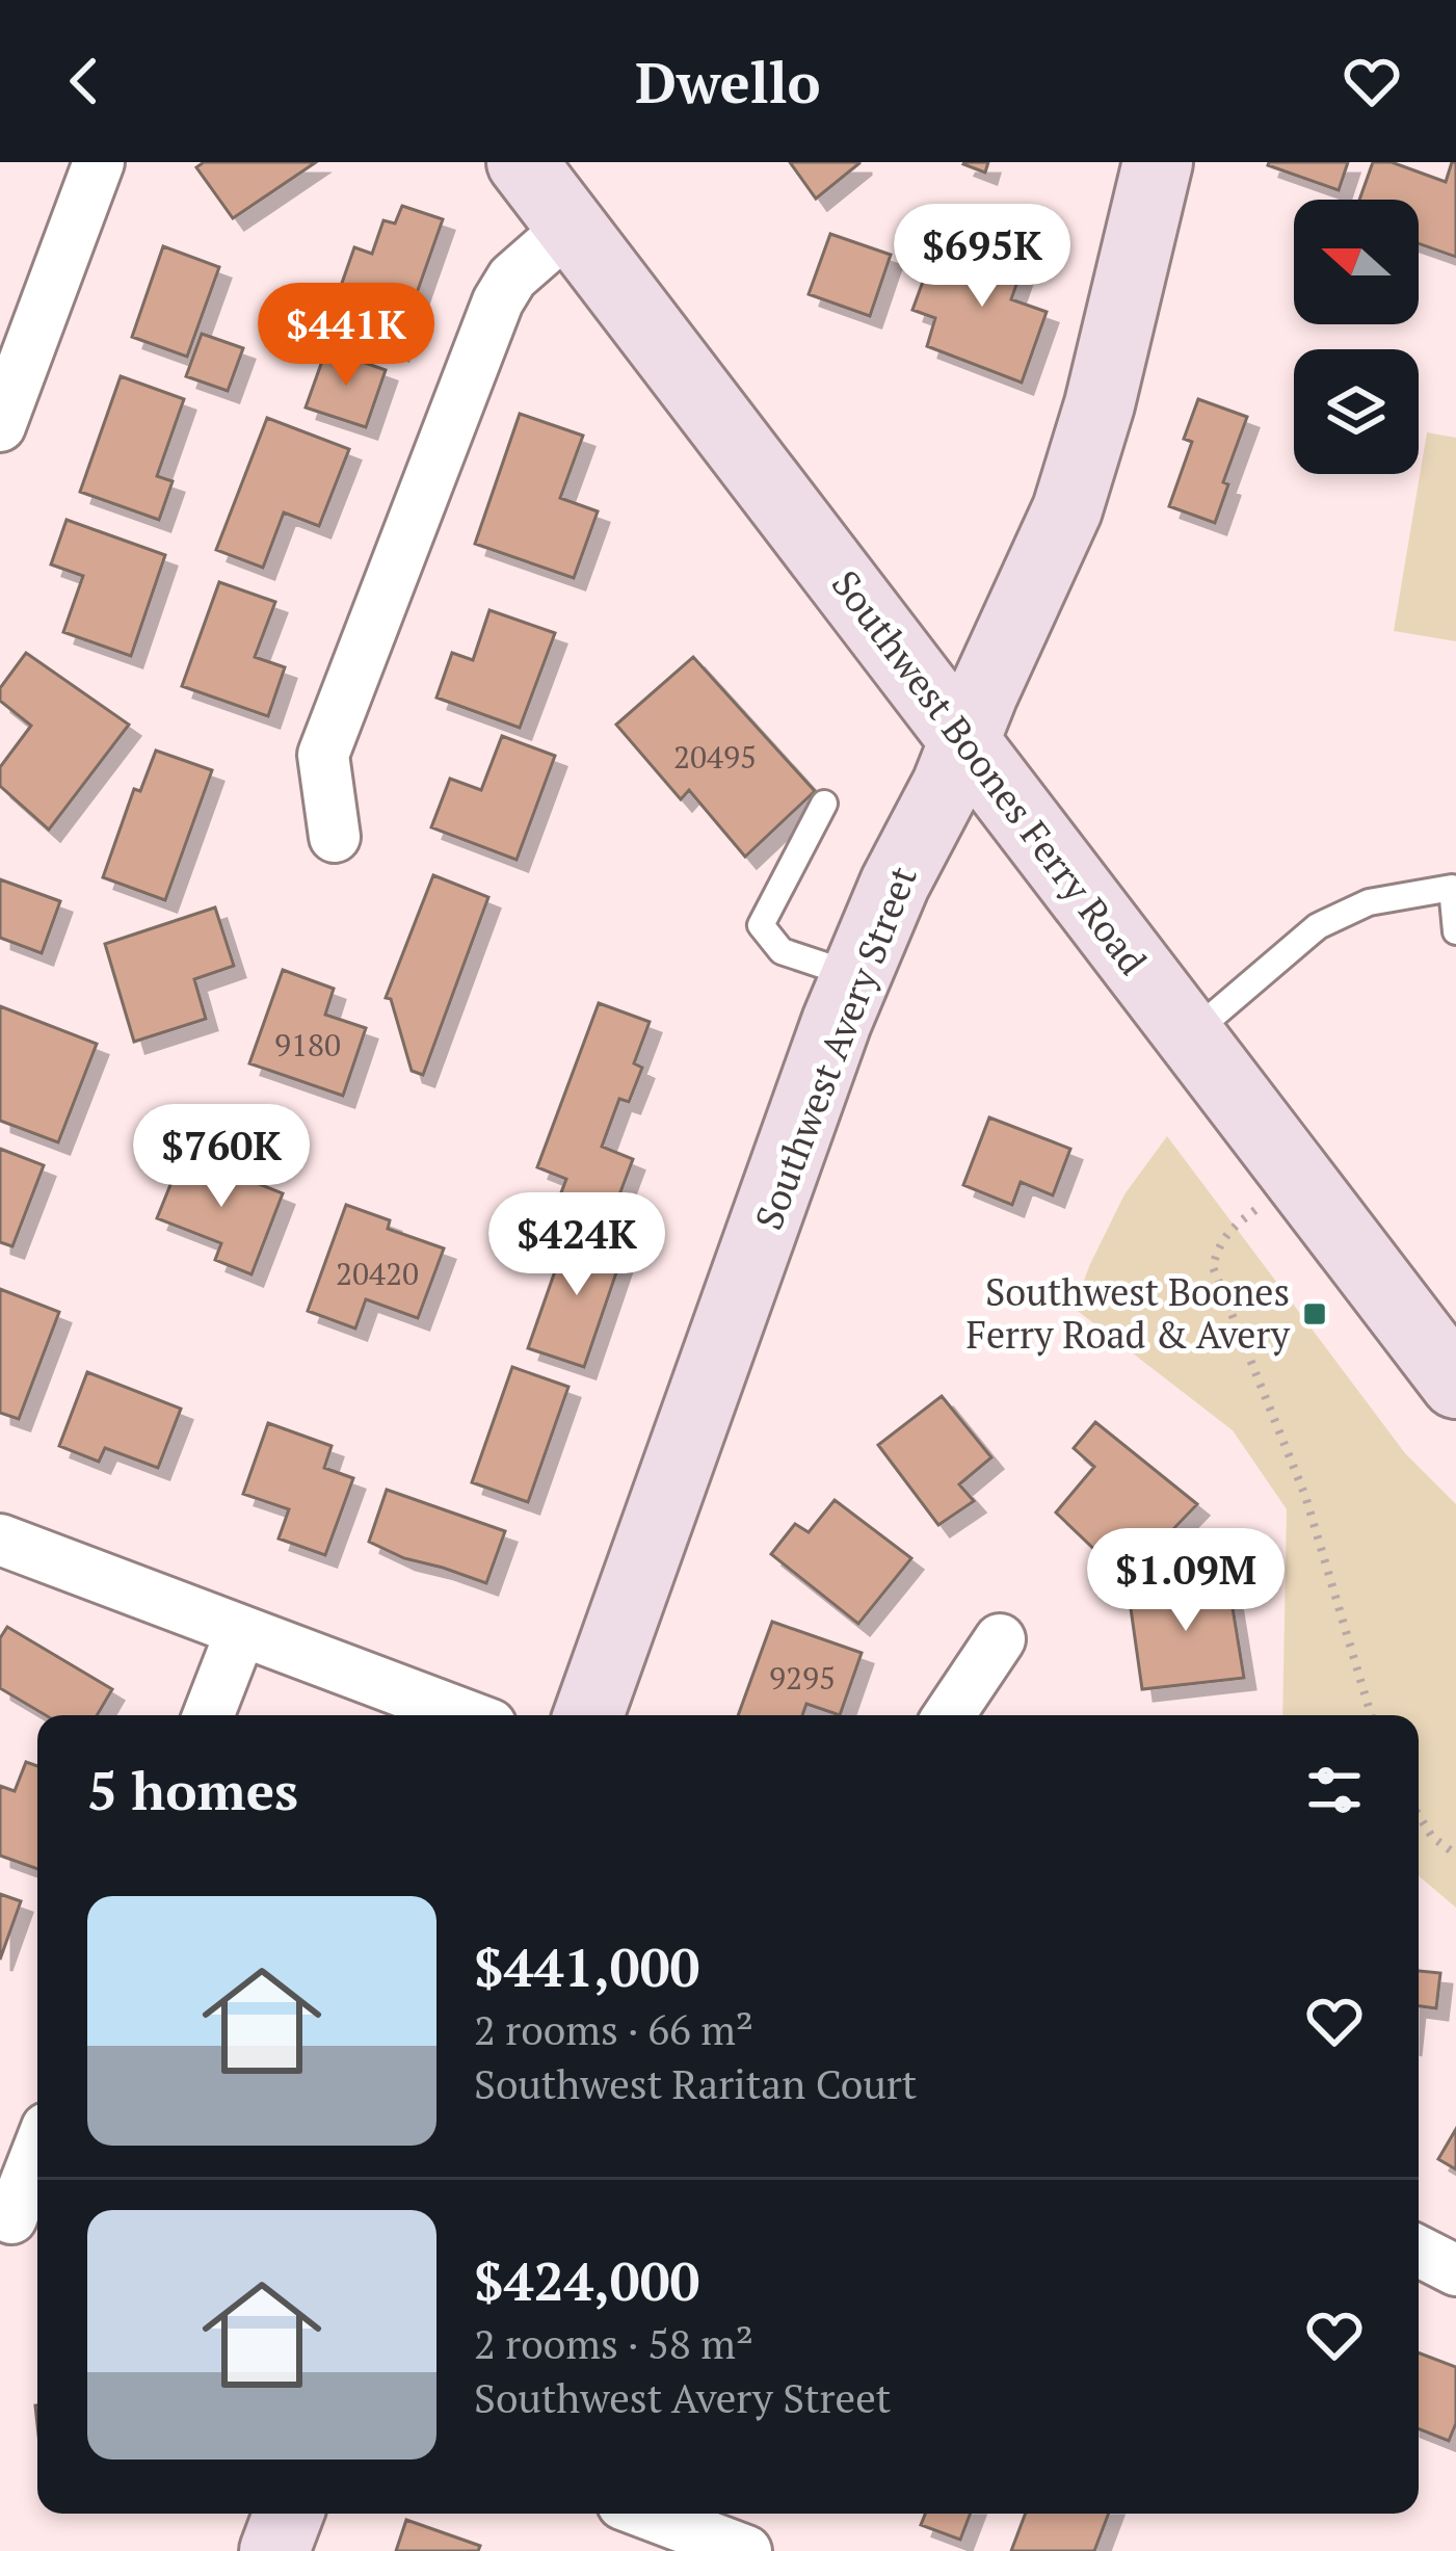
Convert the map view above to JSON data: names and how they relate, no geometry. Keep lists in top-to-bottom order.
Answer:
{
  "streets": {
    "main road": ["Southwest Boones Ferry Road", "Southwest Avery Street"]
  },
  "crossings": [
    ["Southwest Boones Ferry Road", "Southwest Avery Street"]
  ],
  "places": {
    "transit": ["Southwest Boones Ferry Road & Avery"]
  },
  "house_numbers": [
    "20495",
    "9180",
    "20420",
    "9295"
  ],
  "north": "left",
  "page": {
    "header": "Dwello",
    "price": [
      "$695K",
      "$441K",
      "$760K",
      "$424K",
      "$1.09M"
    ],
    "heading": "5 homes",
    "list": [
      {
        "name": "$441,000",
        "note": "2 rooms · 66 m² · Southwest Raritan Court"
      },
      {
        "name": "$424,000",
        "note": "2 rooms · 58 m² · Southwest Avery Street"
      }
    ]
  }
}
